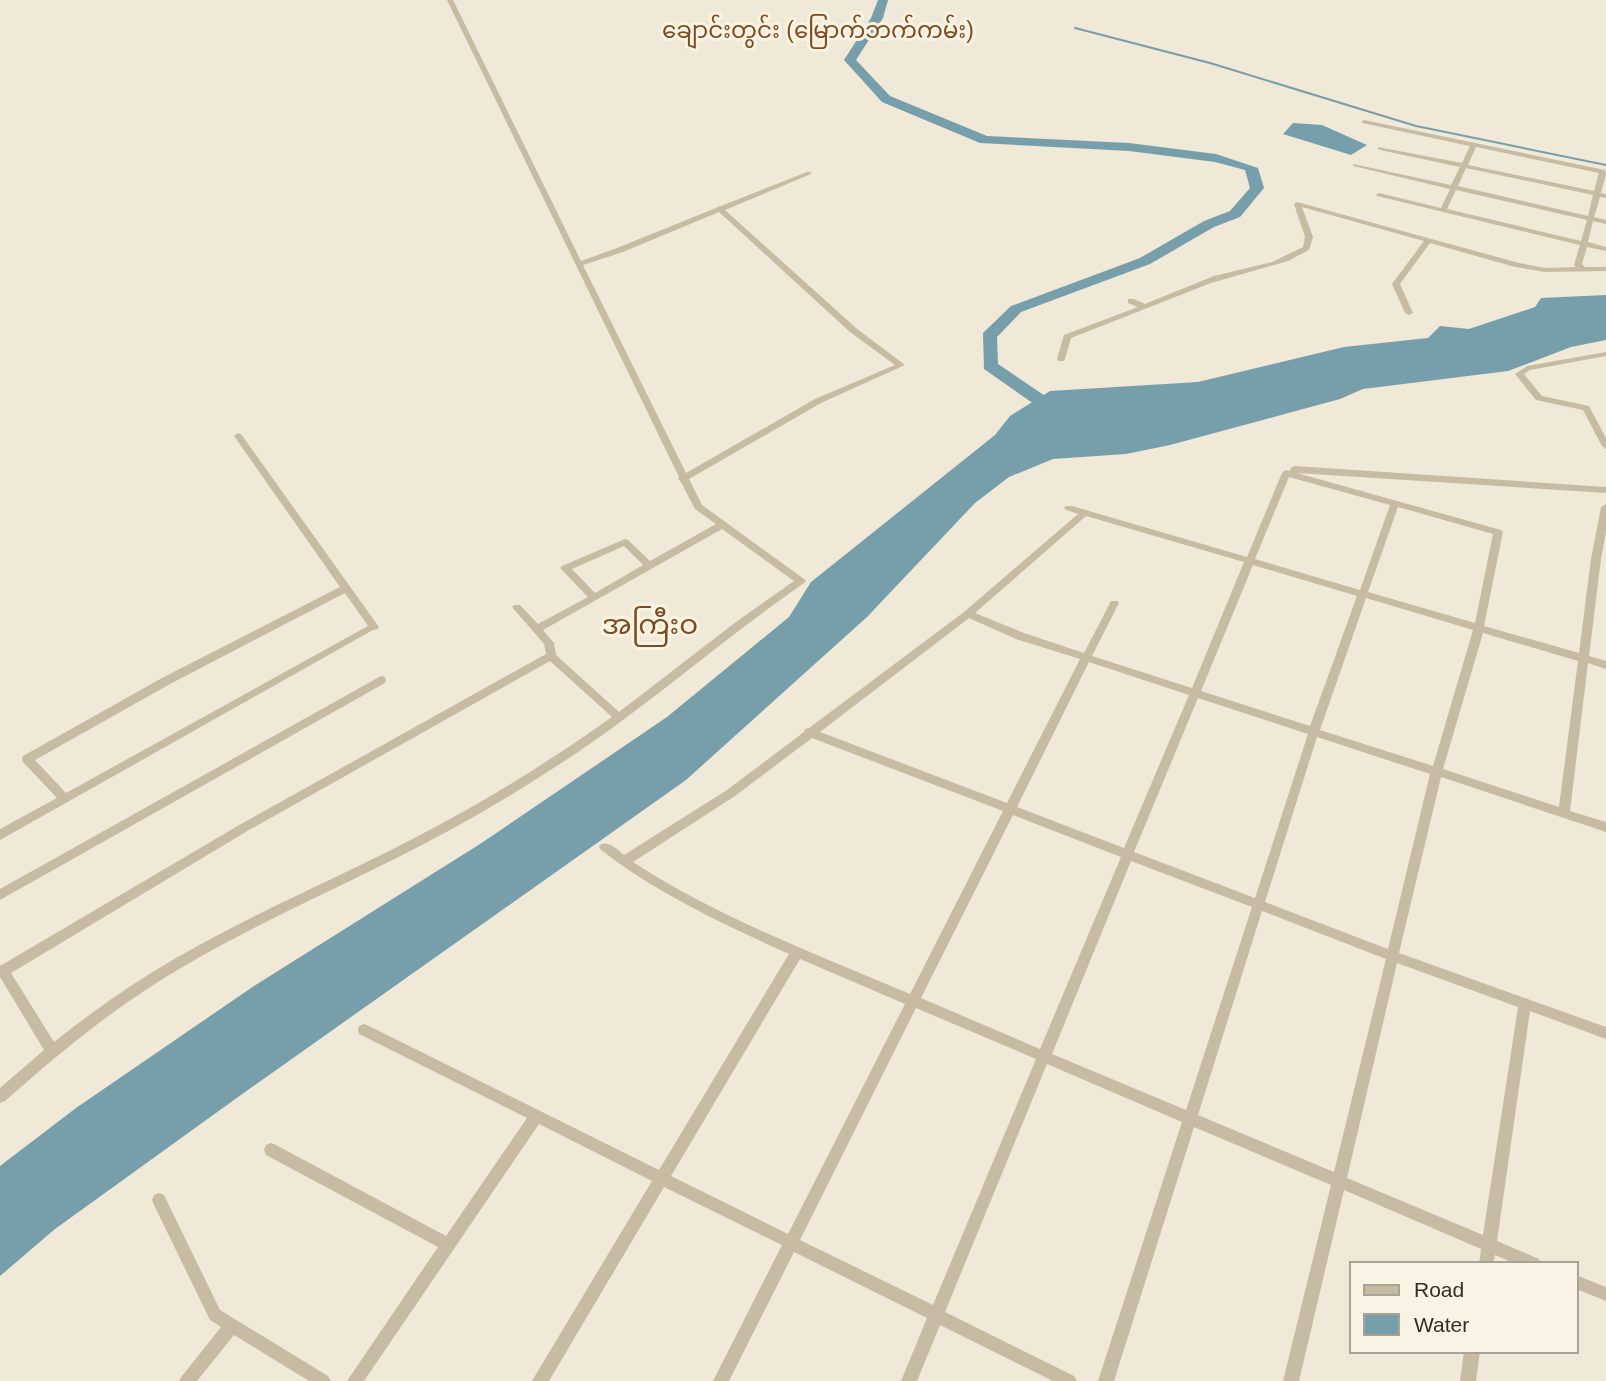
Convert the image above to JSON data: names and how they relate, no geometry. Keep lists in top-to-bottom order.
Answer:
{
  "districts": ["ချောင်းတွင်း (မြောက်ဘက်ကမ်း)", "အကြီးဝ"],
  "legend": ["Road", "Water"]
}
